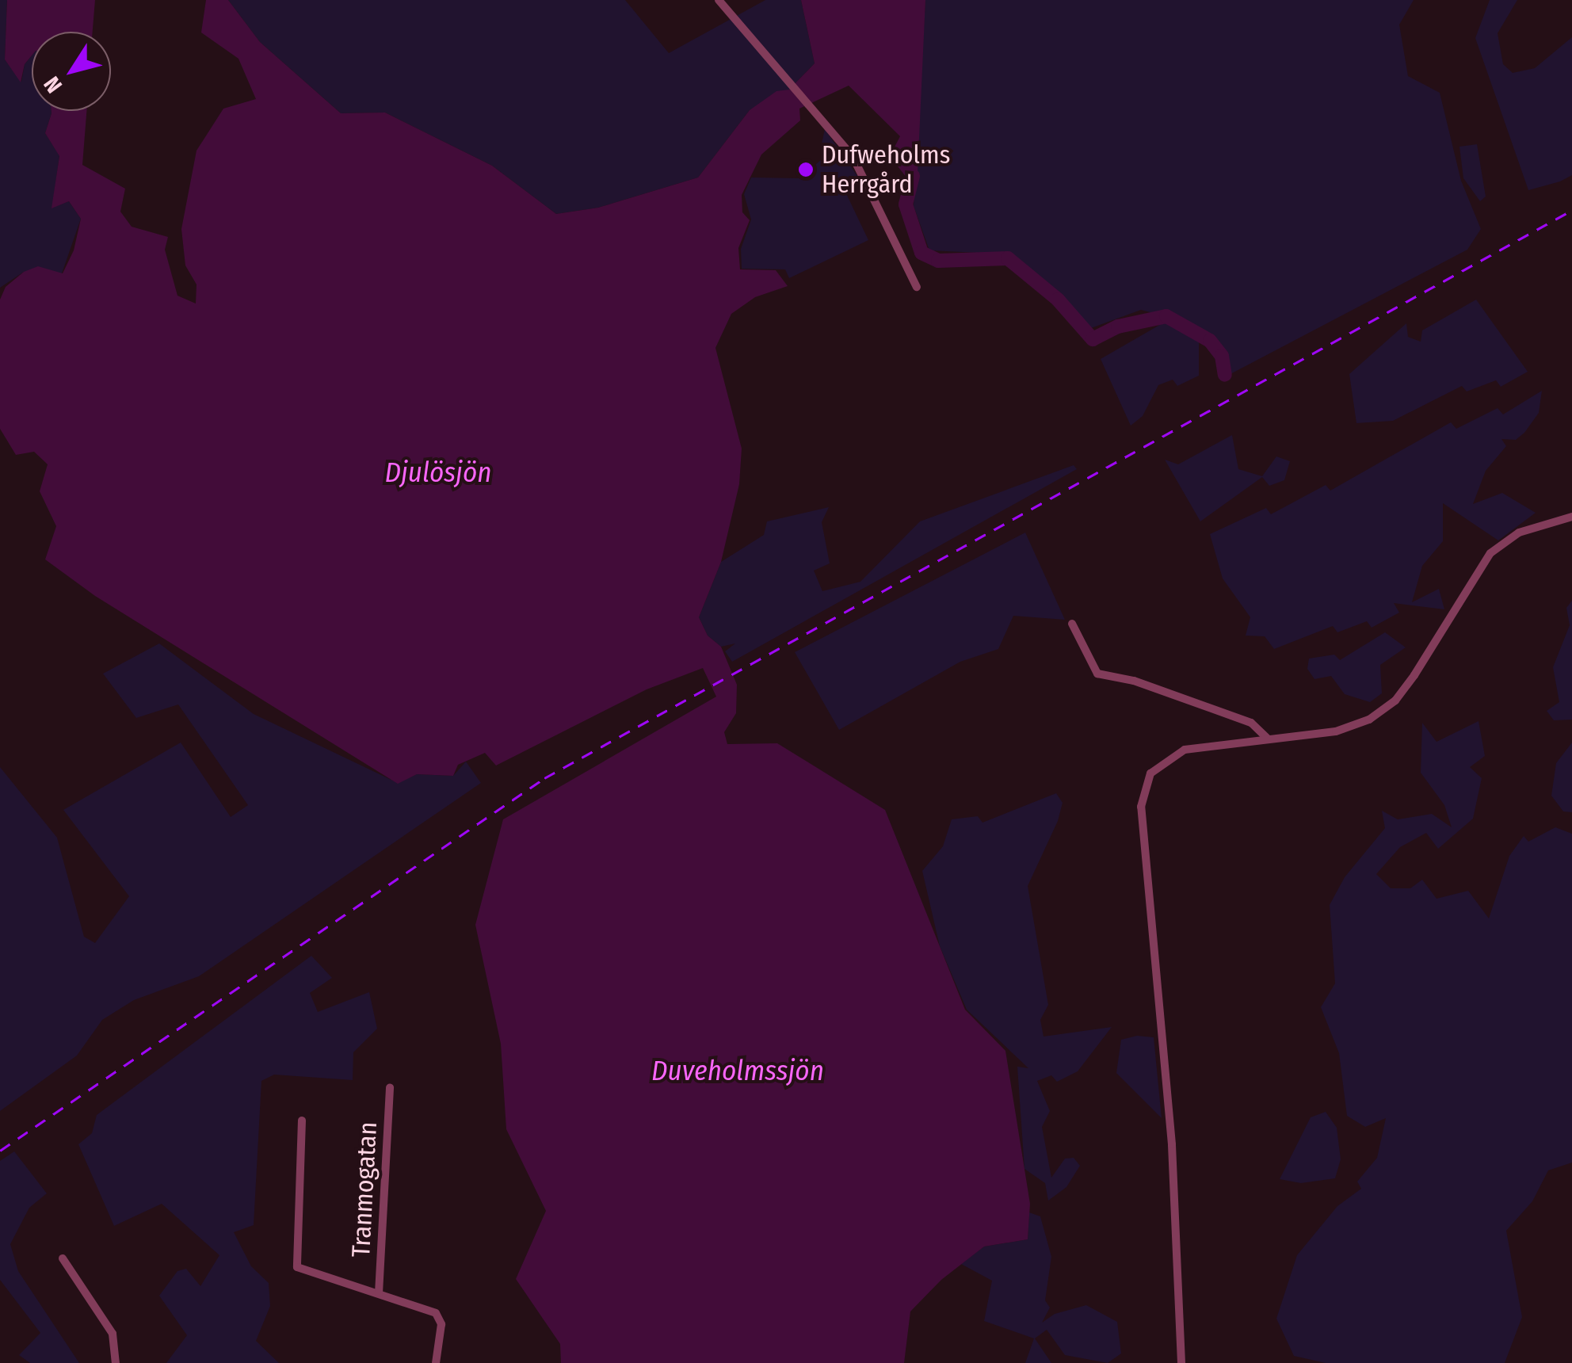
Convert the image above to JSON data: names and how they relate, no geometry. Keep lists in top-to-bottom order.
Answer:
{
  "streets": {
    "street": ["Tranmogatan"]
  },
  "water": ["Djulösjön", "Duveholmssjön"],
  "places": ["Dufweholms Herrgård"],
  "north": "bottom left"
}
